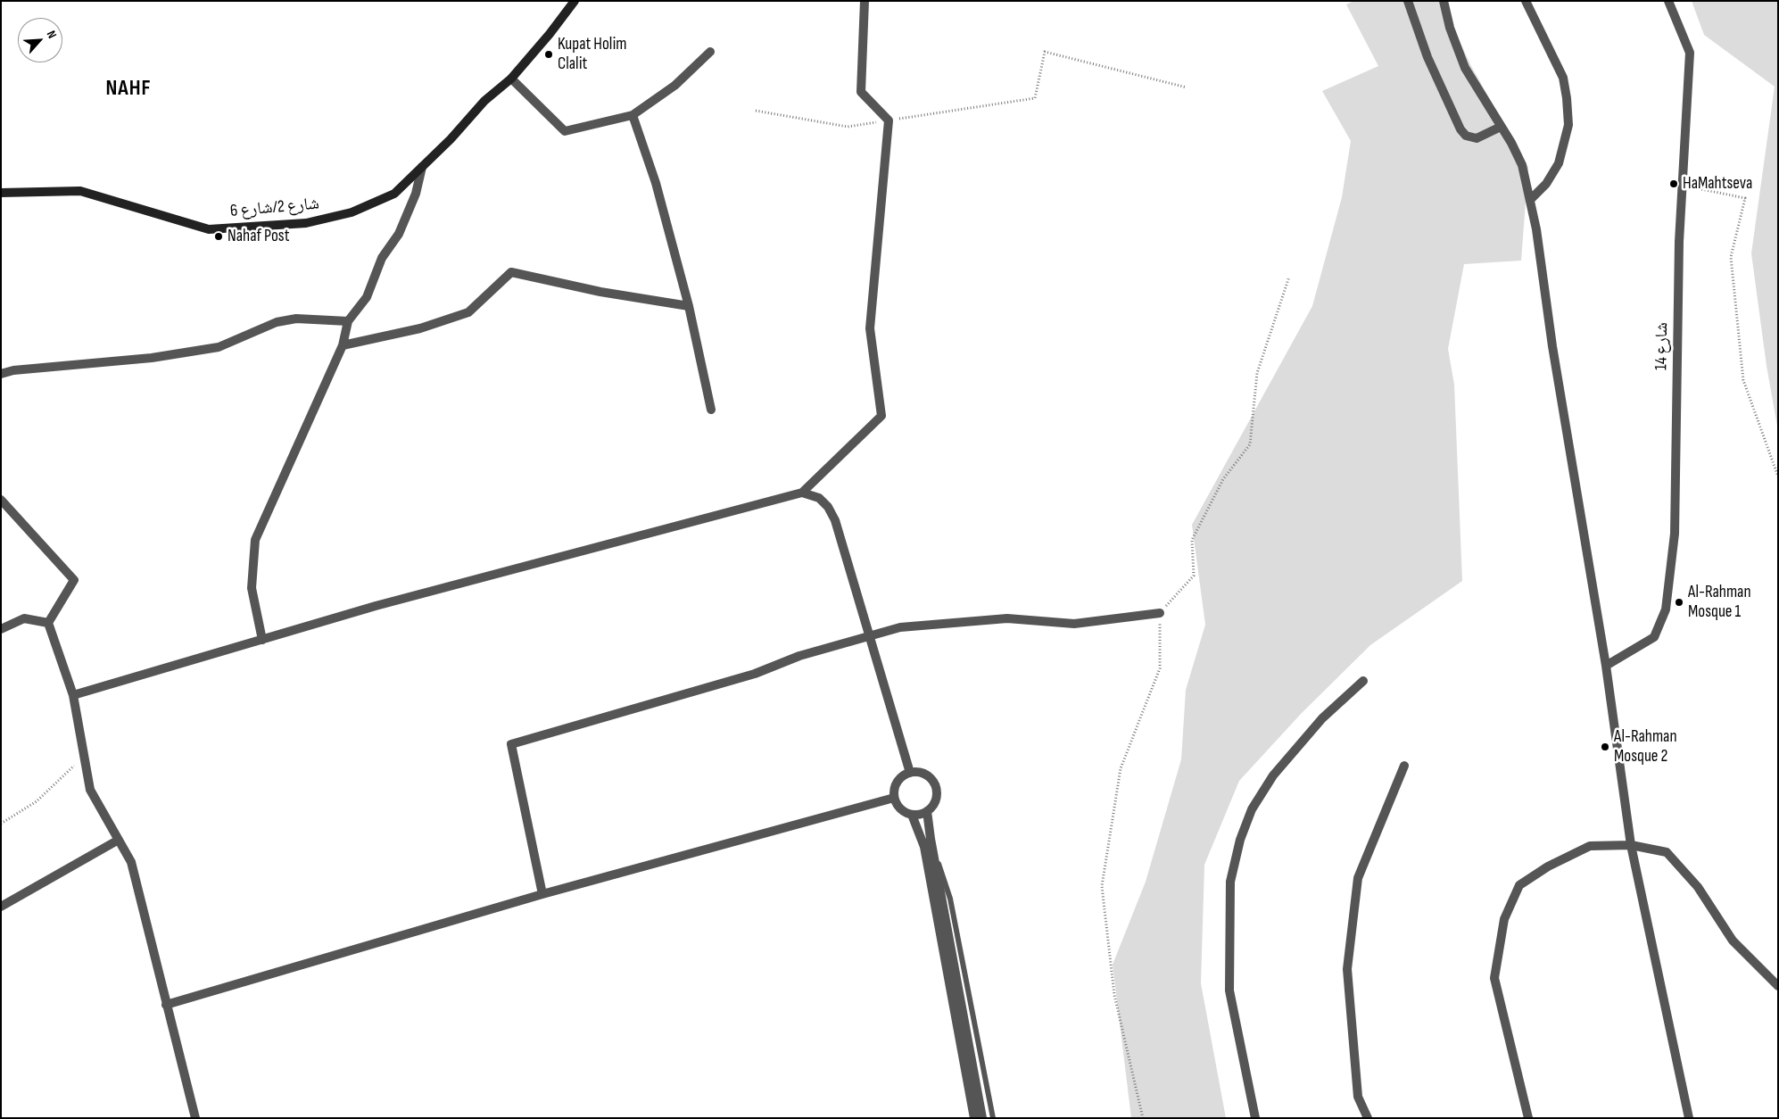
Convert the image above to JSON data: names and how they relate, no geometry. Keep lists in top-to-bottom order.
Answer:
{
  "streets": {
    "street": ["شارع 2/شارع 6", "شارع 14"]
  },
  "districts": ["NAHF"],
  "places": [
    "Kupat Holim Clalit",
    "HaMahtseva",
    "Nahaf Post",
    "Al-Rahman Mosque 1",
    "Al-Rahman Mosque 2"
  ],
  "north": "top right"
}
